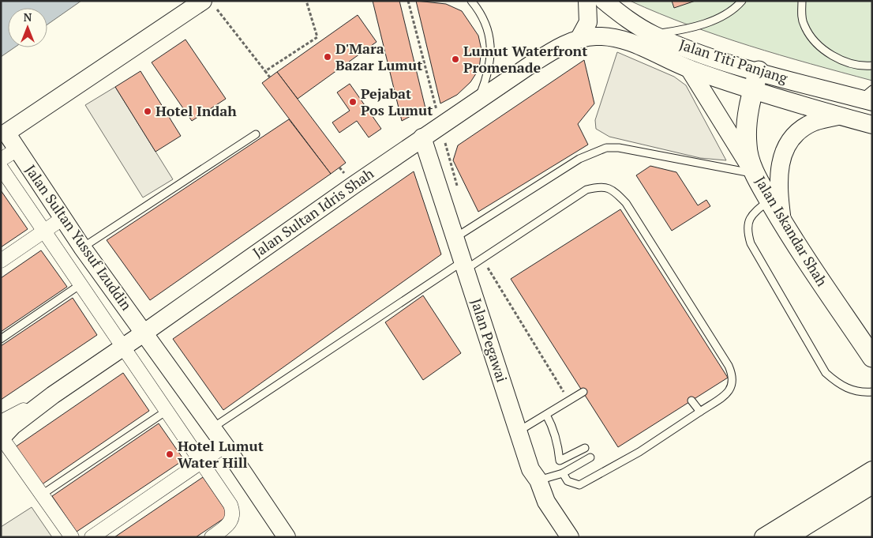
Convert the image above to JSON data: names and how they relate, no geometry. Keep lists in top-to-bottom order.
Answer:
{
  "streets": {
    "main road": ["Jalan Iskandar Shah"],
    "street": [
      "Jalan Titi Panjang",
      "Jalan Sultan Idris Shah",
      "Jalan Sultan Yussuf Izuddin",
      "Jalan Pegawai"
    ]
  },
  "crossings": [
    ["Jalan Titi Panjang", "Jalan Sultan Idris Shah"],
    ["Jalan Titi Panjang", "Jalan Iskandar Shah"],
    ["Jalan Sultan Idris Shah", "Jalan Sultan Yussuf Izuddin"],
    ["Jalan Sultan Idris Shah", "Jalan Pegawai"]
  ],
  "places": [
    "D'Mara Bazar Lumut",
    "Lumut Waterfront Promenade",
    "Pejabat Pos Lumut",
    "Hotel Indah",
    "Hotel Lumut Water Hill"
  ],
  "north": "top"
}
